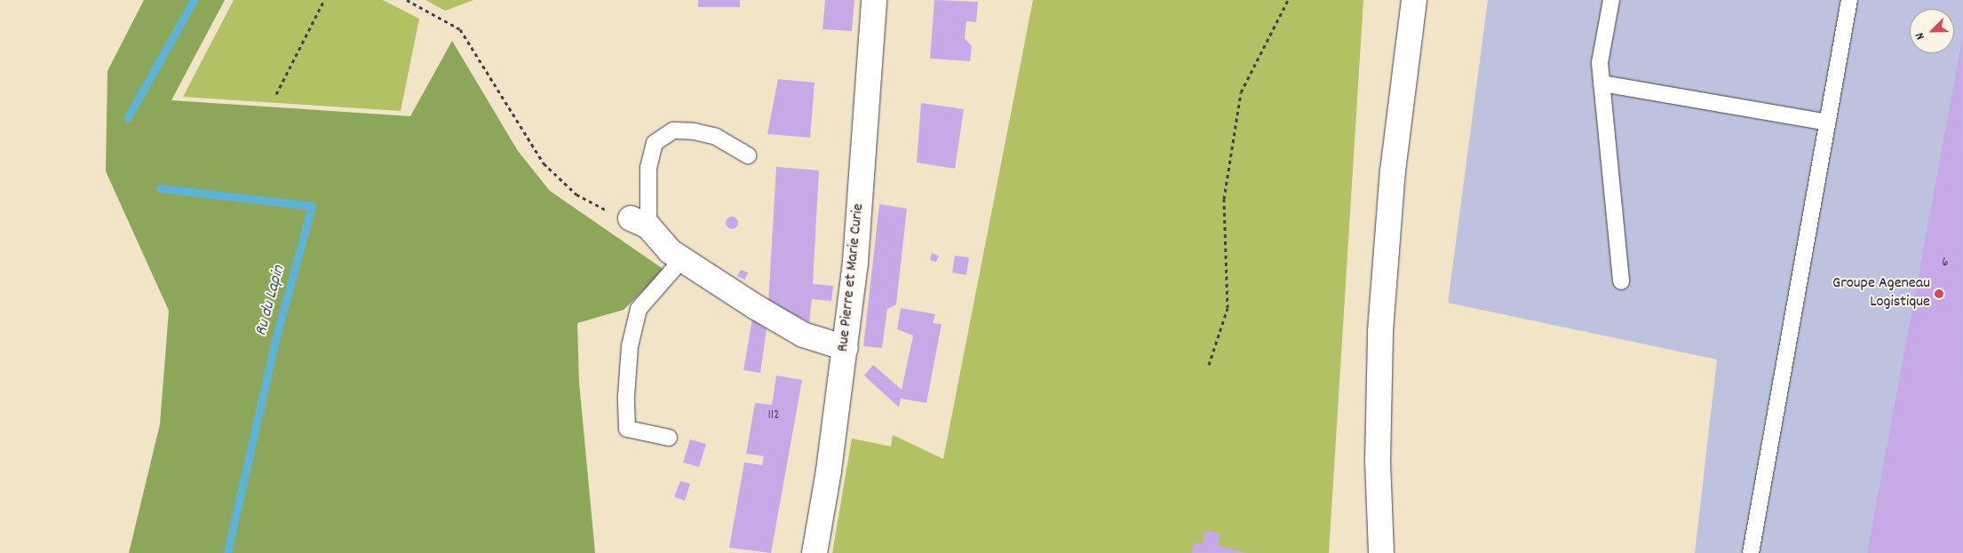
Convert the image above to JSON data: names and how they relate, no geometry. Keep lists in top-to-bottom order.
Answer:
{
  "streets": {
    "street": ["Rue Pierre et Marie Curie"]
  },
  "water": ["Ru du Lapin"],
  "places": ["Groupe Ageneau Logistique"],
  "house_numbers": ["6", "112"],
  "north": "bottom left"
}
